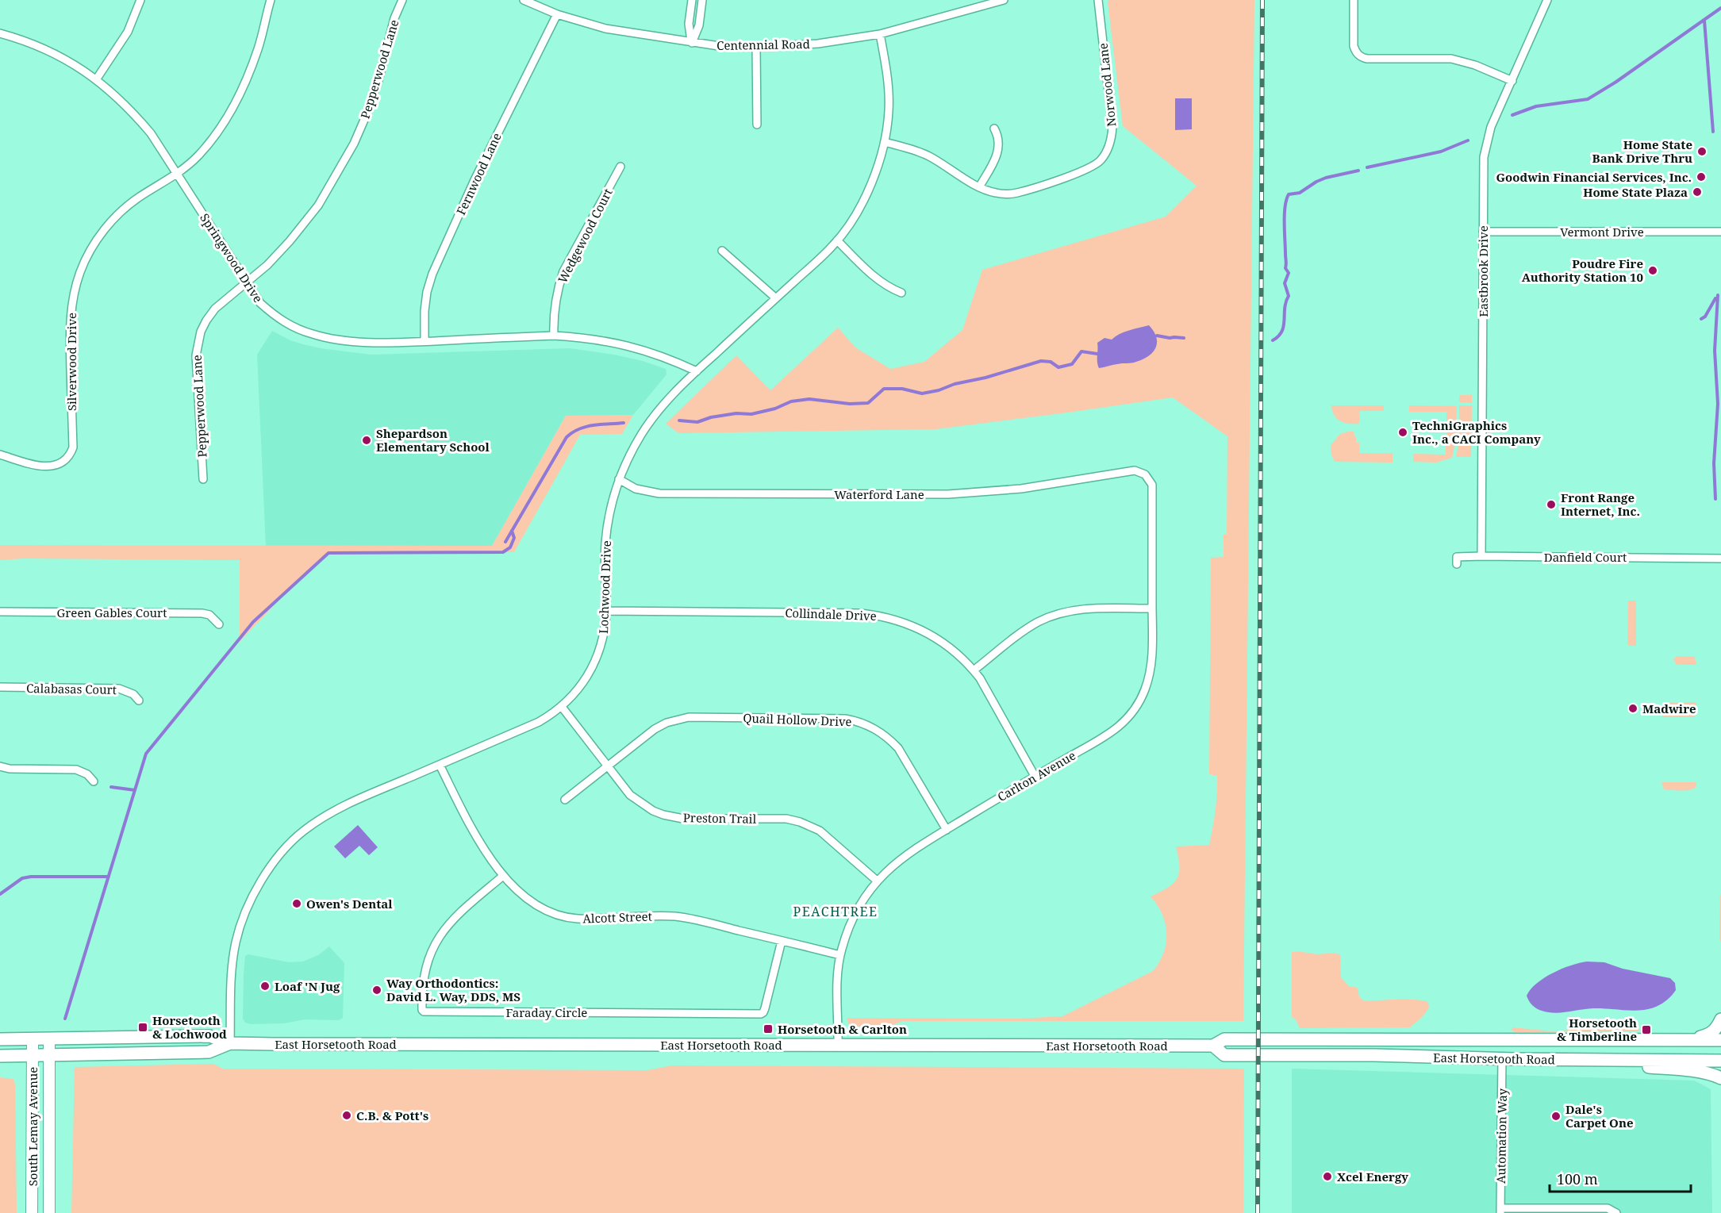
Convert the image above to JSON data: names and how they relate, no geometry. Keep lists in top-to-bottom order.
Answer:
{
  "streets": {
    "main road": ["East Horsetooth Road", "South Lemay Avenue"],
    "street": [
      "Centennial Road",
      "Pepperwood Lane",
      "Norwood Lane",
      "Fernwood Lane",
      "Vermont Drive",
      "Wedgewood Court",
      "Springwood Drive",
      "Eastbrook Drive",
      "Silverwood Drive",
      "Waterford Lane",
      "Danfield Court",
      "Lochwood Drive",
      "Green Gables Court",
      "Collindale Drive",
      "Calabasas Court",
      "Quail Hollow Drive",
      "Carlton Avenue",
      "Preston Trail",
      "Alcott Street",
      "Faraday Circle",
      "Automation Way"
    ]
  },
  "crossings": [
    ["Centennial Road", "Fernwood Lane"],
    ["Centennial Road", "Lochwood Drive"],
    ["Pepperwood Lane", "Springwood Drive"],
    ["Norwood Lane", "Lochwood Drive"],
    ["Fernwood Lane", "Springwood Drive"],
    ["Vermont Drive", "Eastbrook Drive"],
    ["Wedgewood Court", "Springwood Drive"],
    ["Springwood Drive", "Silverwood Drive"],
    ["Springwood Drive", "Lochwood Drive"],
    ["Eastbrook Drive", "Danfield Court"],
    ["Waterford Lane", "Lochwood Drive"],
    ["Waterford Lane", "Carlton Avenue"],
    ["Lochwood Drive", "Collindale Drive"],
    ["Lochwood Drive", "Preston Trail"],
    ["Lochwood Drive", "Alcott Street"],
    ["Lochwood Drive", "East Horsetooth Road"],
    ["Collindale Drive", "Carlton Avenue"],
    ["Quail Hollow Drive", "Carlton Avenue"],
    ["Quail Hollow Drive", "Preston Trail"],
    ["Carlton Avenue", "Preston Trail"],
    ["Carlton Avenue", "Alcott Street"],
    ["Carlton Avenue", "East Horsetooth Road"],
    ["Alcott Street", "Faraday Circle"],
    ["East Horsetooth Road", "South Lemay Avenue"],
    ["East Horsetooth Road", "Automation Way"]
  ],
  "districts": ["PEACHTREE"],
  "places": {
    "other": [
      "Home State Bank Drive Thru",
      "Goodwin Financial Services, Inc.",
      "Home State Plaza",
      "Poudre Fire Authority Station 10",
      "TechniGraphics Inc., a CACI Company",
      "Shepardson Elementary School",
      "Front Range Internet, Inc.",
      "Madwire",
      "Owen's Dental",
      "Loaf 'N Jug",
      "Way Orthodontics: David L. Way, DDS, MS",
      "C.B. & Pott's",
      "Dale's Carpet One",
      "Xcel Energy"
    ],
    "transit": ["Horsetooth & Lochwood", "Horsetooth & Carlton", "Horsetooth & Timberline"]
  },
  "scale_bar": "100 m"
}
